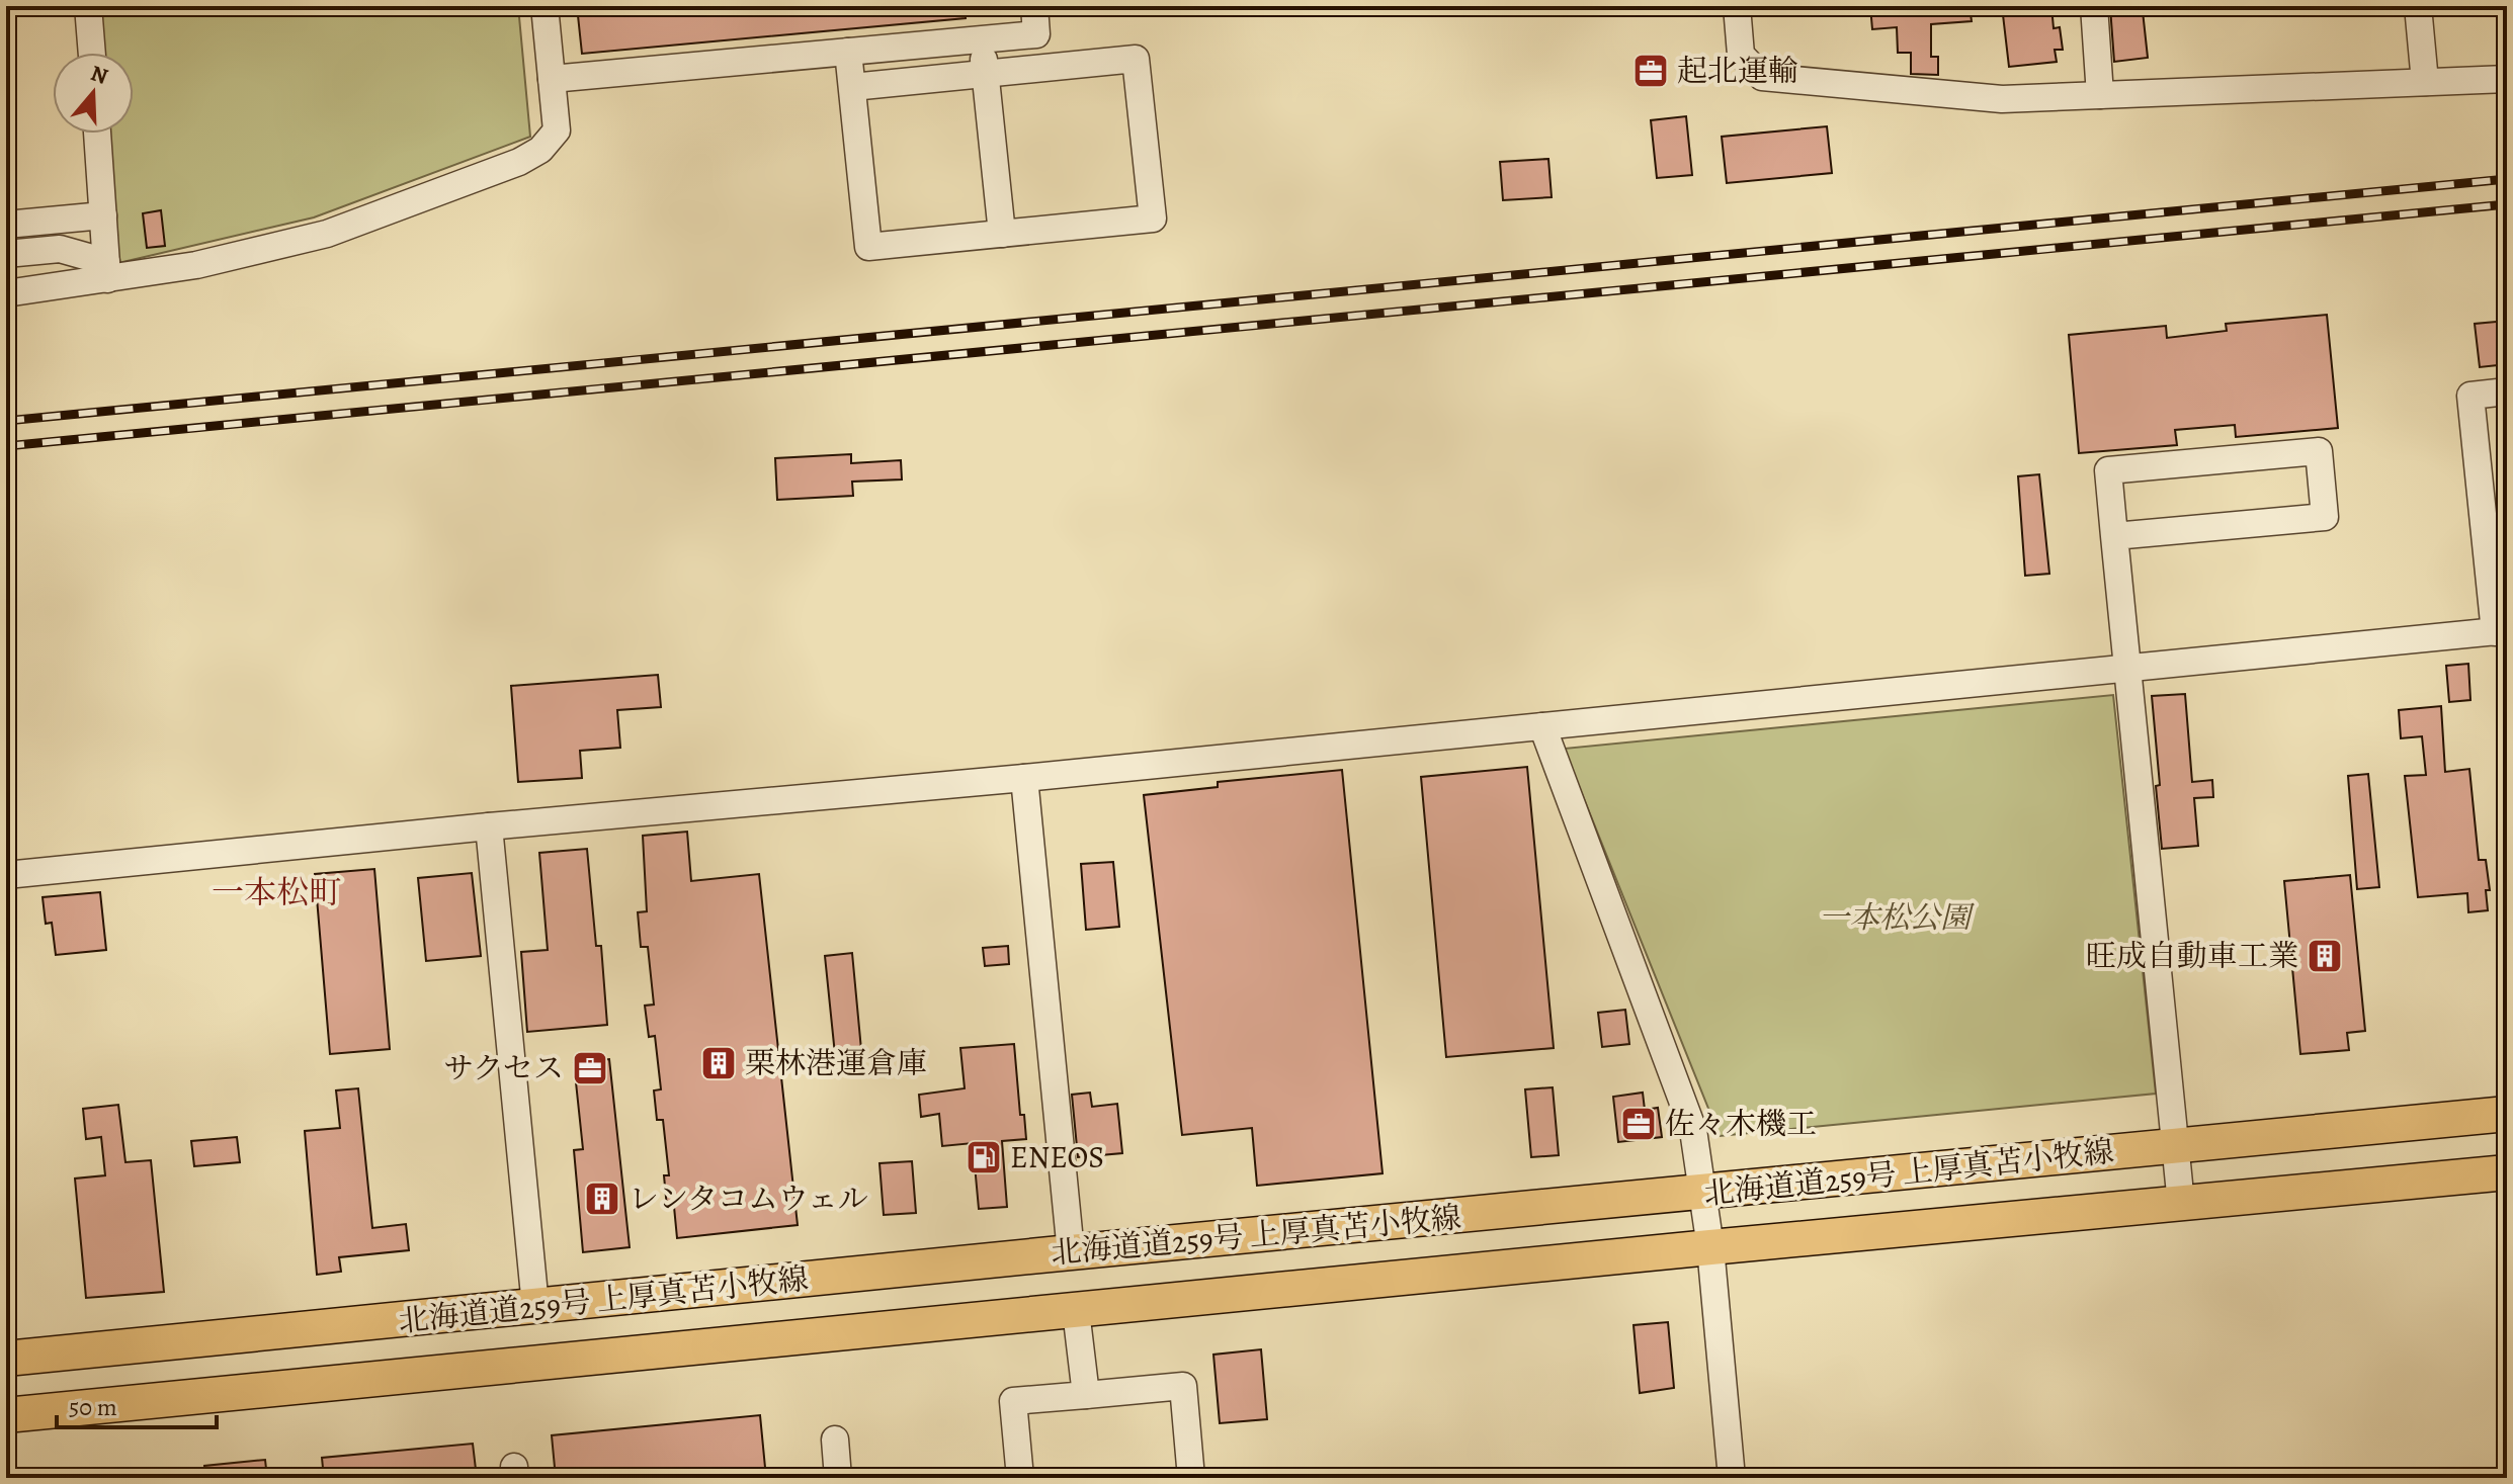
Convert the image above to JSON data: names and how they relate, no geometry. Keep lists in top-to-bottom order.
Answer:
{
  "streets": {
    "main road": ["北海道道259号 上厚真苫小牧線"]
  },
  "districts": ["一本松町"],
  "parks": ["一本松公園"],
  "places": {
    "office": ["起北運輸", "サクセス", "佐々木機工"],
    "building": ["旺成自動車工業", "栗林港運倉庫", "レンタコムウェル"],
    "fuel station": ["ENEOS"]
  },
  "scale_bar": "50 m",
  "north": "top"
}
